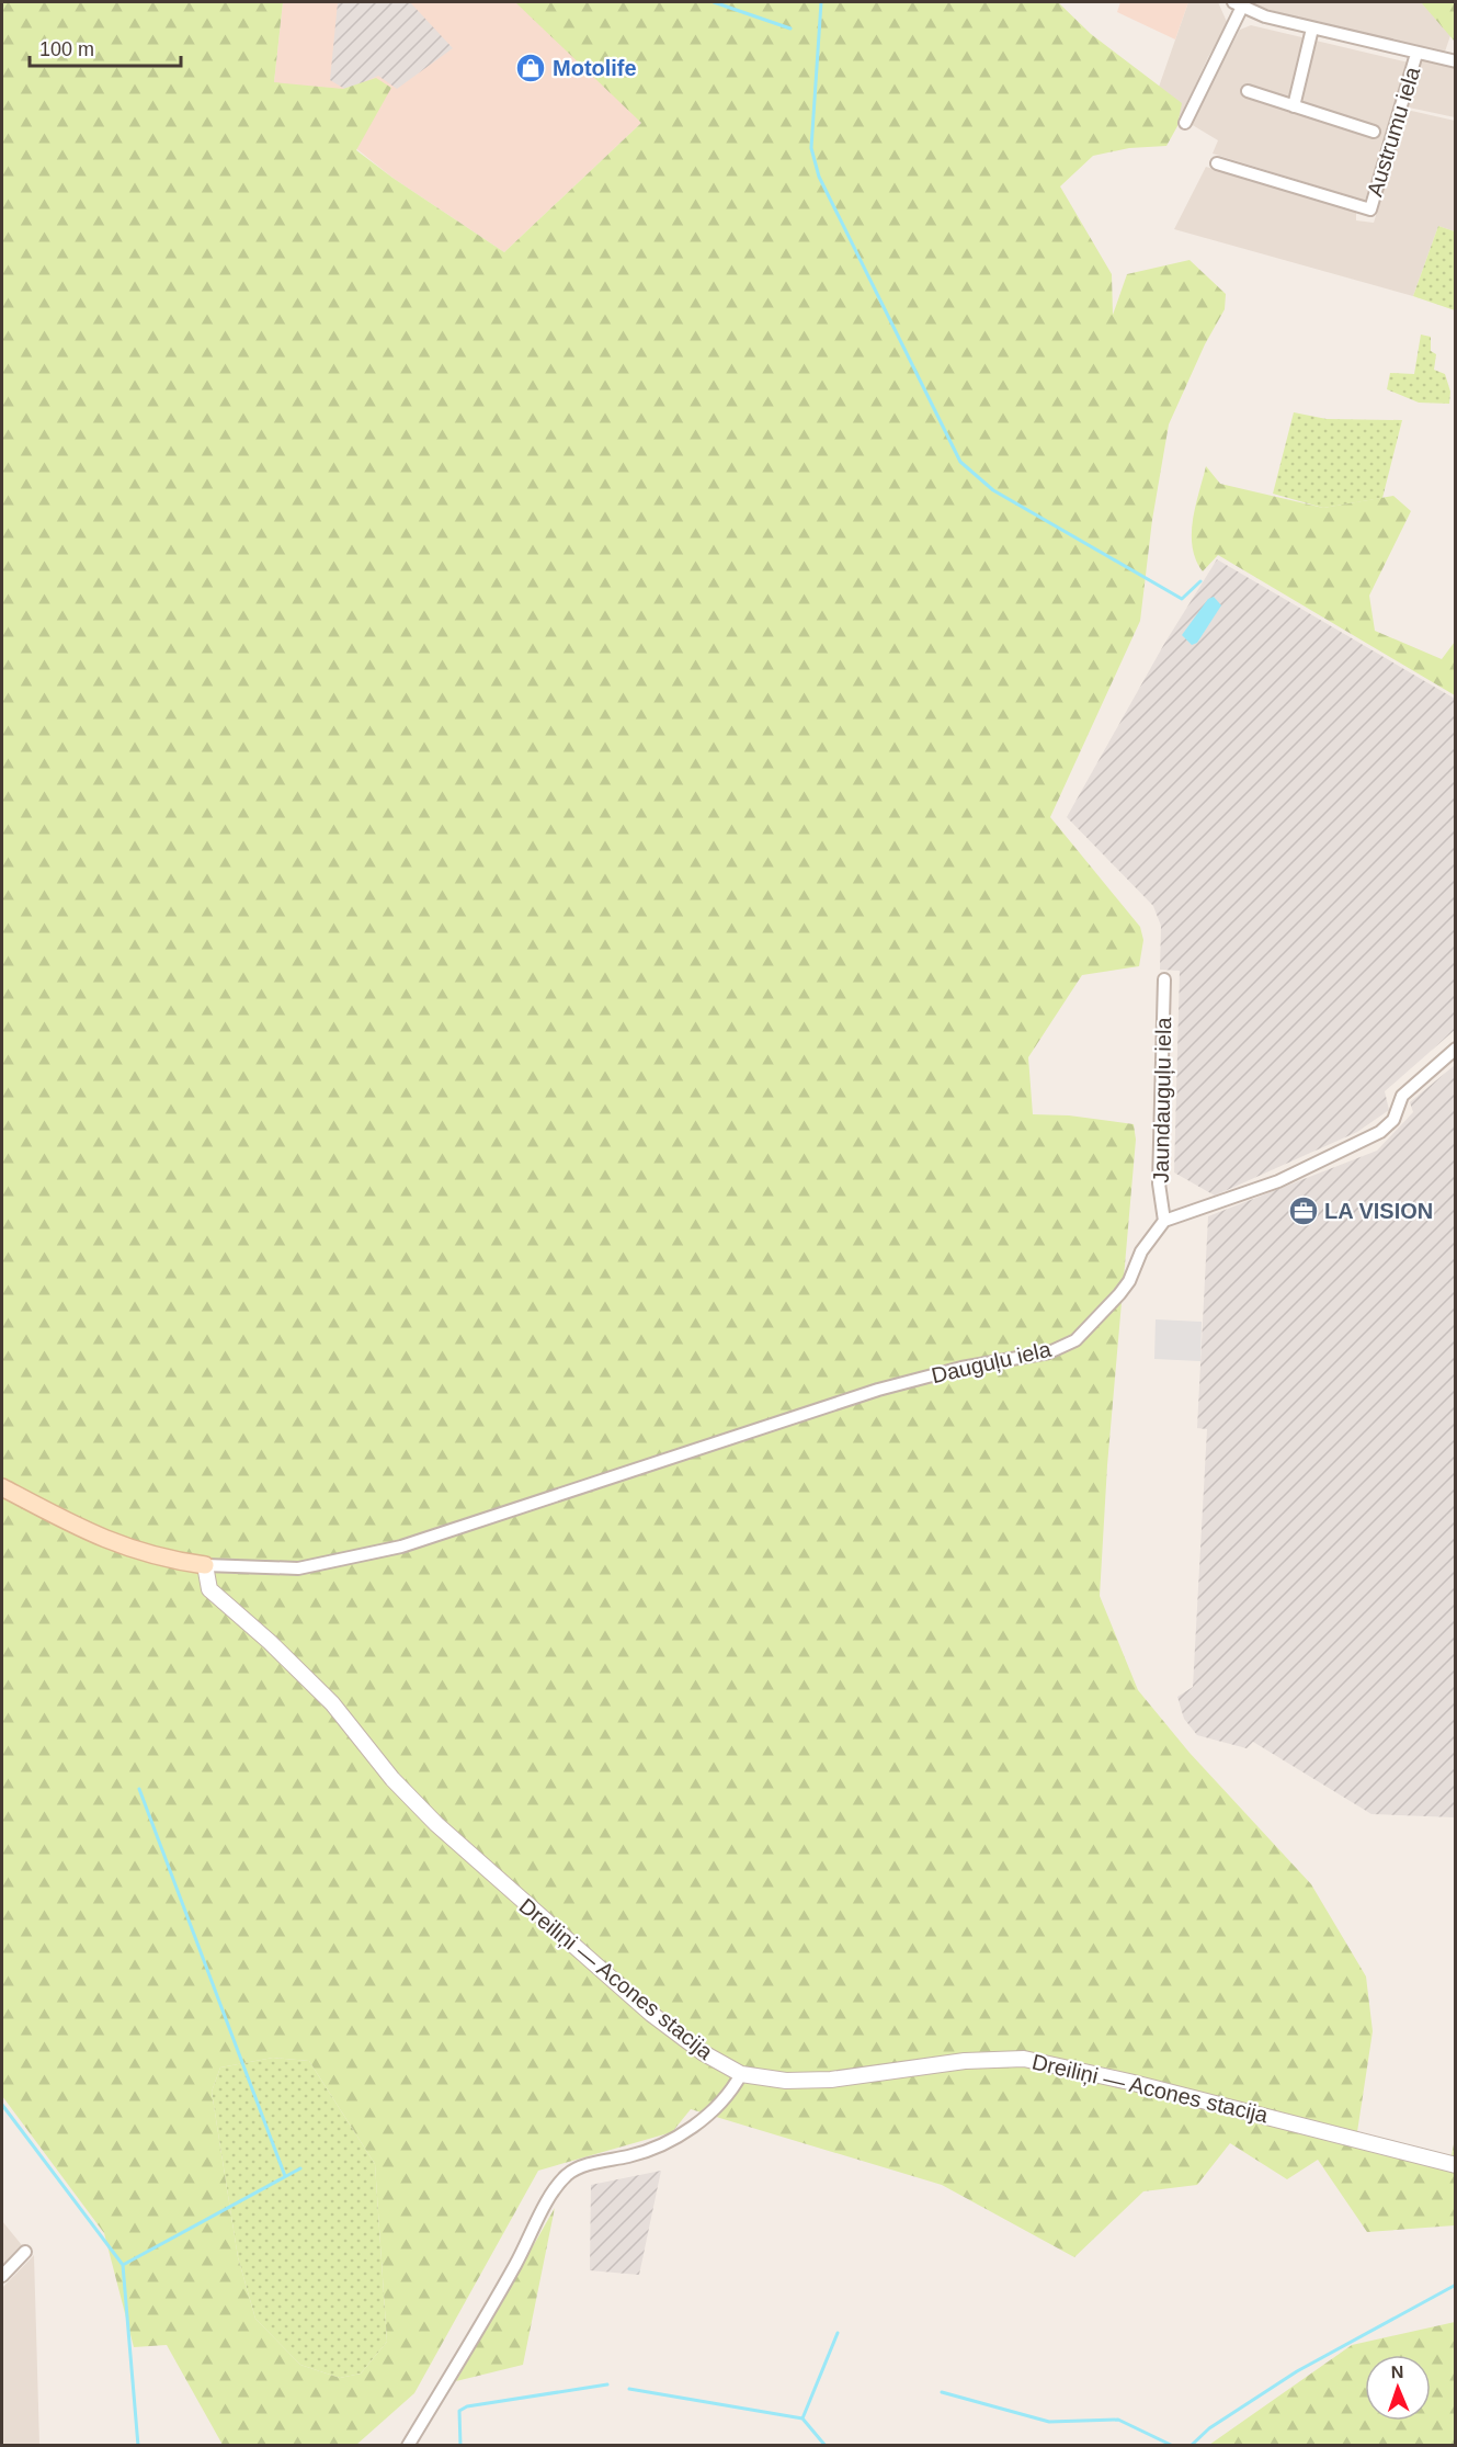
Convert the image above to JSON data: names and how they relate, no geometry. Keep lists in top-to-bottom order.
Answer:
{
  "streets": {
    "street": [
      "Austrumu iela",
      "Jaundauguļu iela",
      "Dauguļu iela",
      "Dreiliņi — Acones stacija"
    ]
  },
  "crossings": [
    ["Jaundauguļu iela", "Dauguļu iela"],
    ["Dauguļu iela", "Dreiliņi — Acones stacija"]
  ],
  "places": {
    "shop": ["Motolife"],
    "office": ["LA VISION"]
  },
  "scale_bar": "100 m",
  "north": "top"
}
